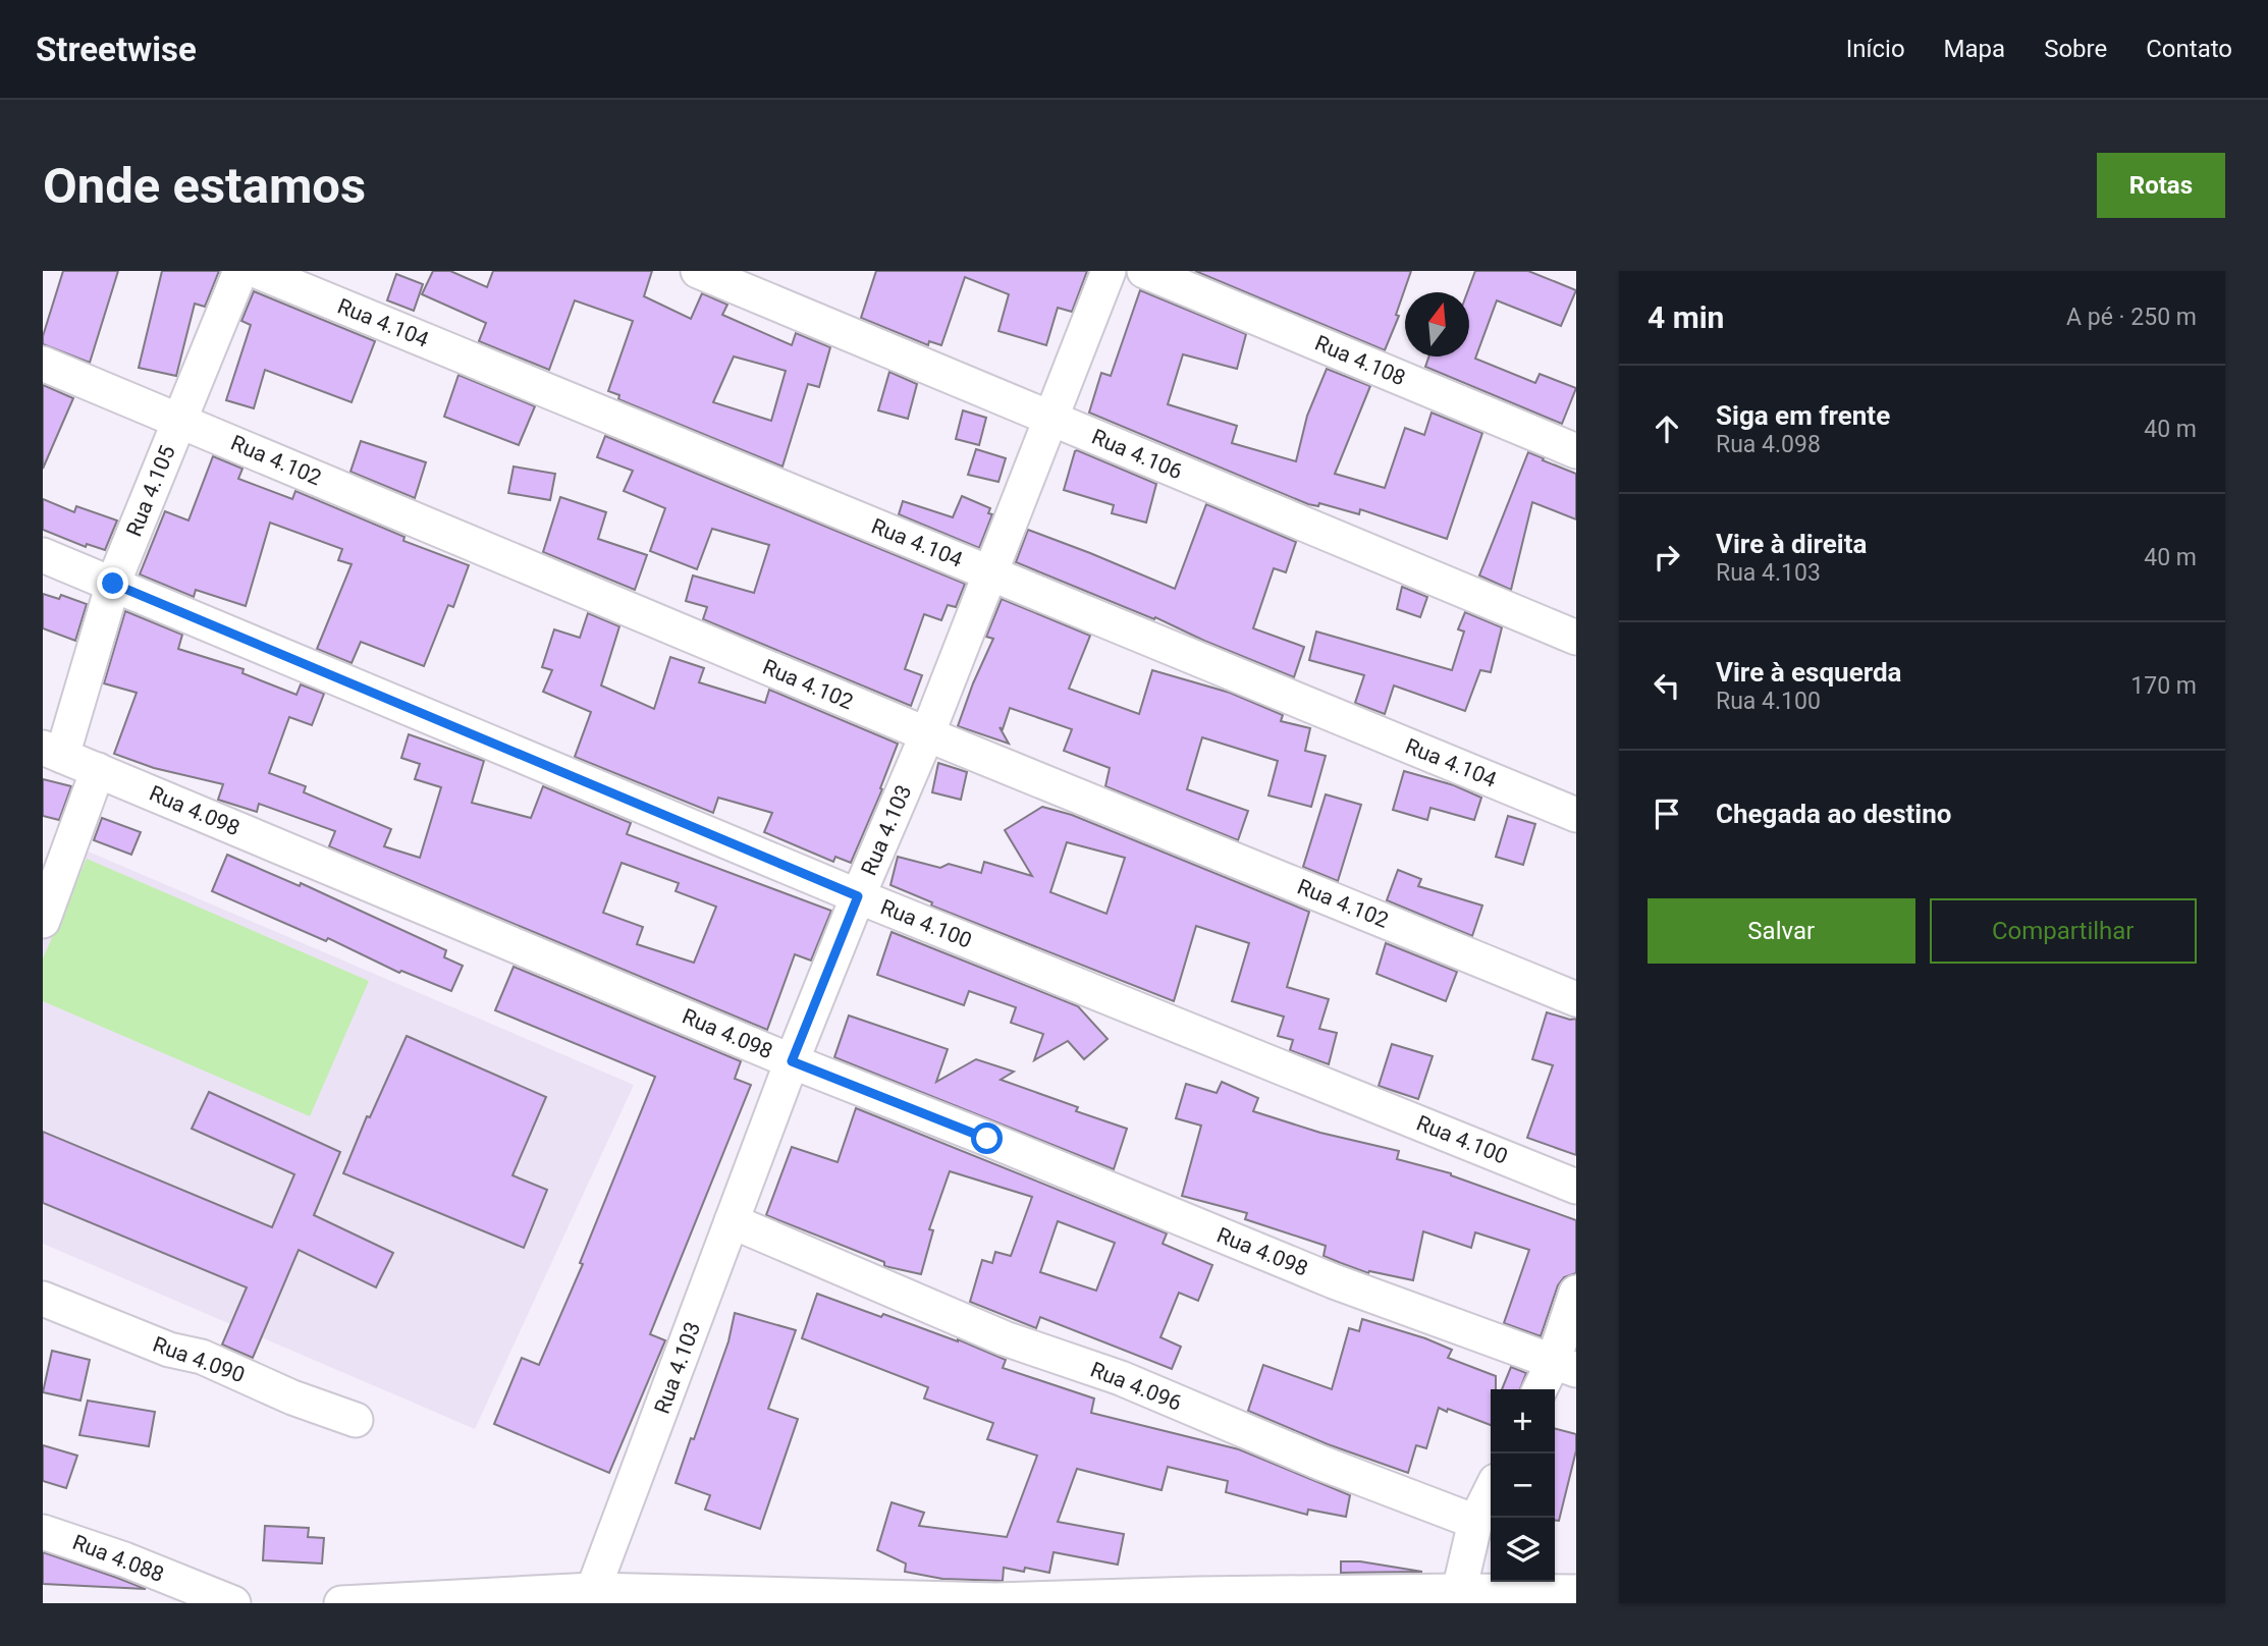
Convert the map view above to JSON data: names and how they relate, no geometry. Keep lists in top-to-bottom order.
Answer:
{
  "streets": {
    "street": [
      "Rua 4.104",
      "Rua 4.108",
      "Rua 4.106",
      "Rua 4.102",
      "Rua 4.105",
      "Rua 4.098",
      "Rua 4.103",
      "Rua 4.100",
      "Rua 4.090",
      "Rua 4.096",
      "Rua 4.088"
    ]
  },
  "crossings": [
    ["Rua 4.104", "Rua 4.103"],
    ["Rua 4.106", "Rua 4.103"],
    ["Rua 4.102", "Rua 4.105"],
    ["Rua 4.102", "Rua 4.103"],
    ["Rua 4.105", "Rua 4.098"],
    ["Rua 4.105", "Rua 4.100"],
    ["Rua 4.098", "Rua 4.103"],
    ["Rua 4.103", "Rua 4.100"],
    ["Rua 4.103", "Rua 4.096"]
  ],
  "north": "top",
  "page": {
    "header": "Streetwise",
    "nav": [
      "Início",
      "Mapa",
      "Sobre",
      "Contato"
    ],
    "buttons": [
      "Rotas",
      ["Salvar", "Compartilhar"]
    ],
    "title": "Onde estamos",
    "heading": ["4 min", "A pé · 250 m"],
    "list": [
      ["Siga em frente", "Rua 4.098", "40 m"],
      ["Vire à direita", "Rua 4.103", "40 m"],
      ["Vire à esquerda", "Rua 4.100", "170 m"],
      "Chegada ao destino"
    ],
    "map_buttons": ["+", "−"]
  }
}
